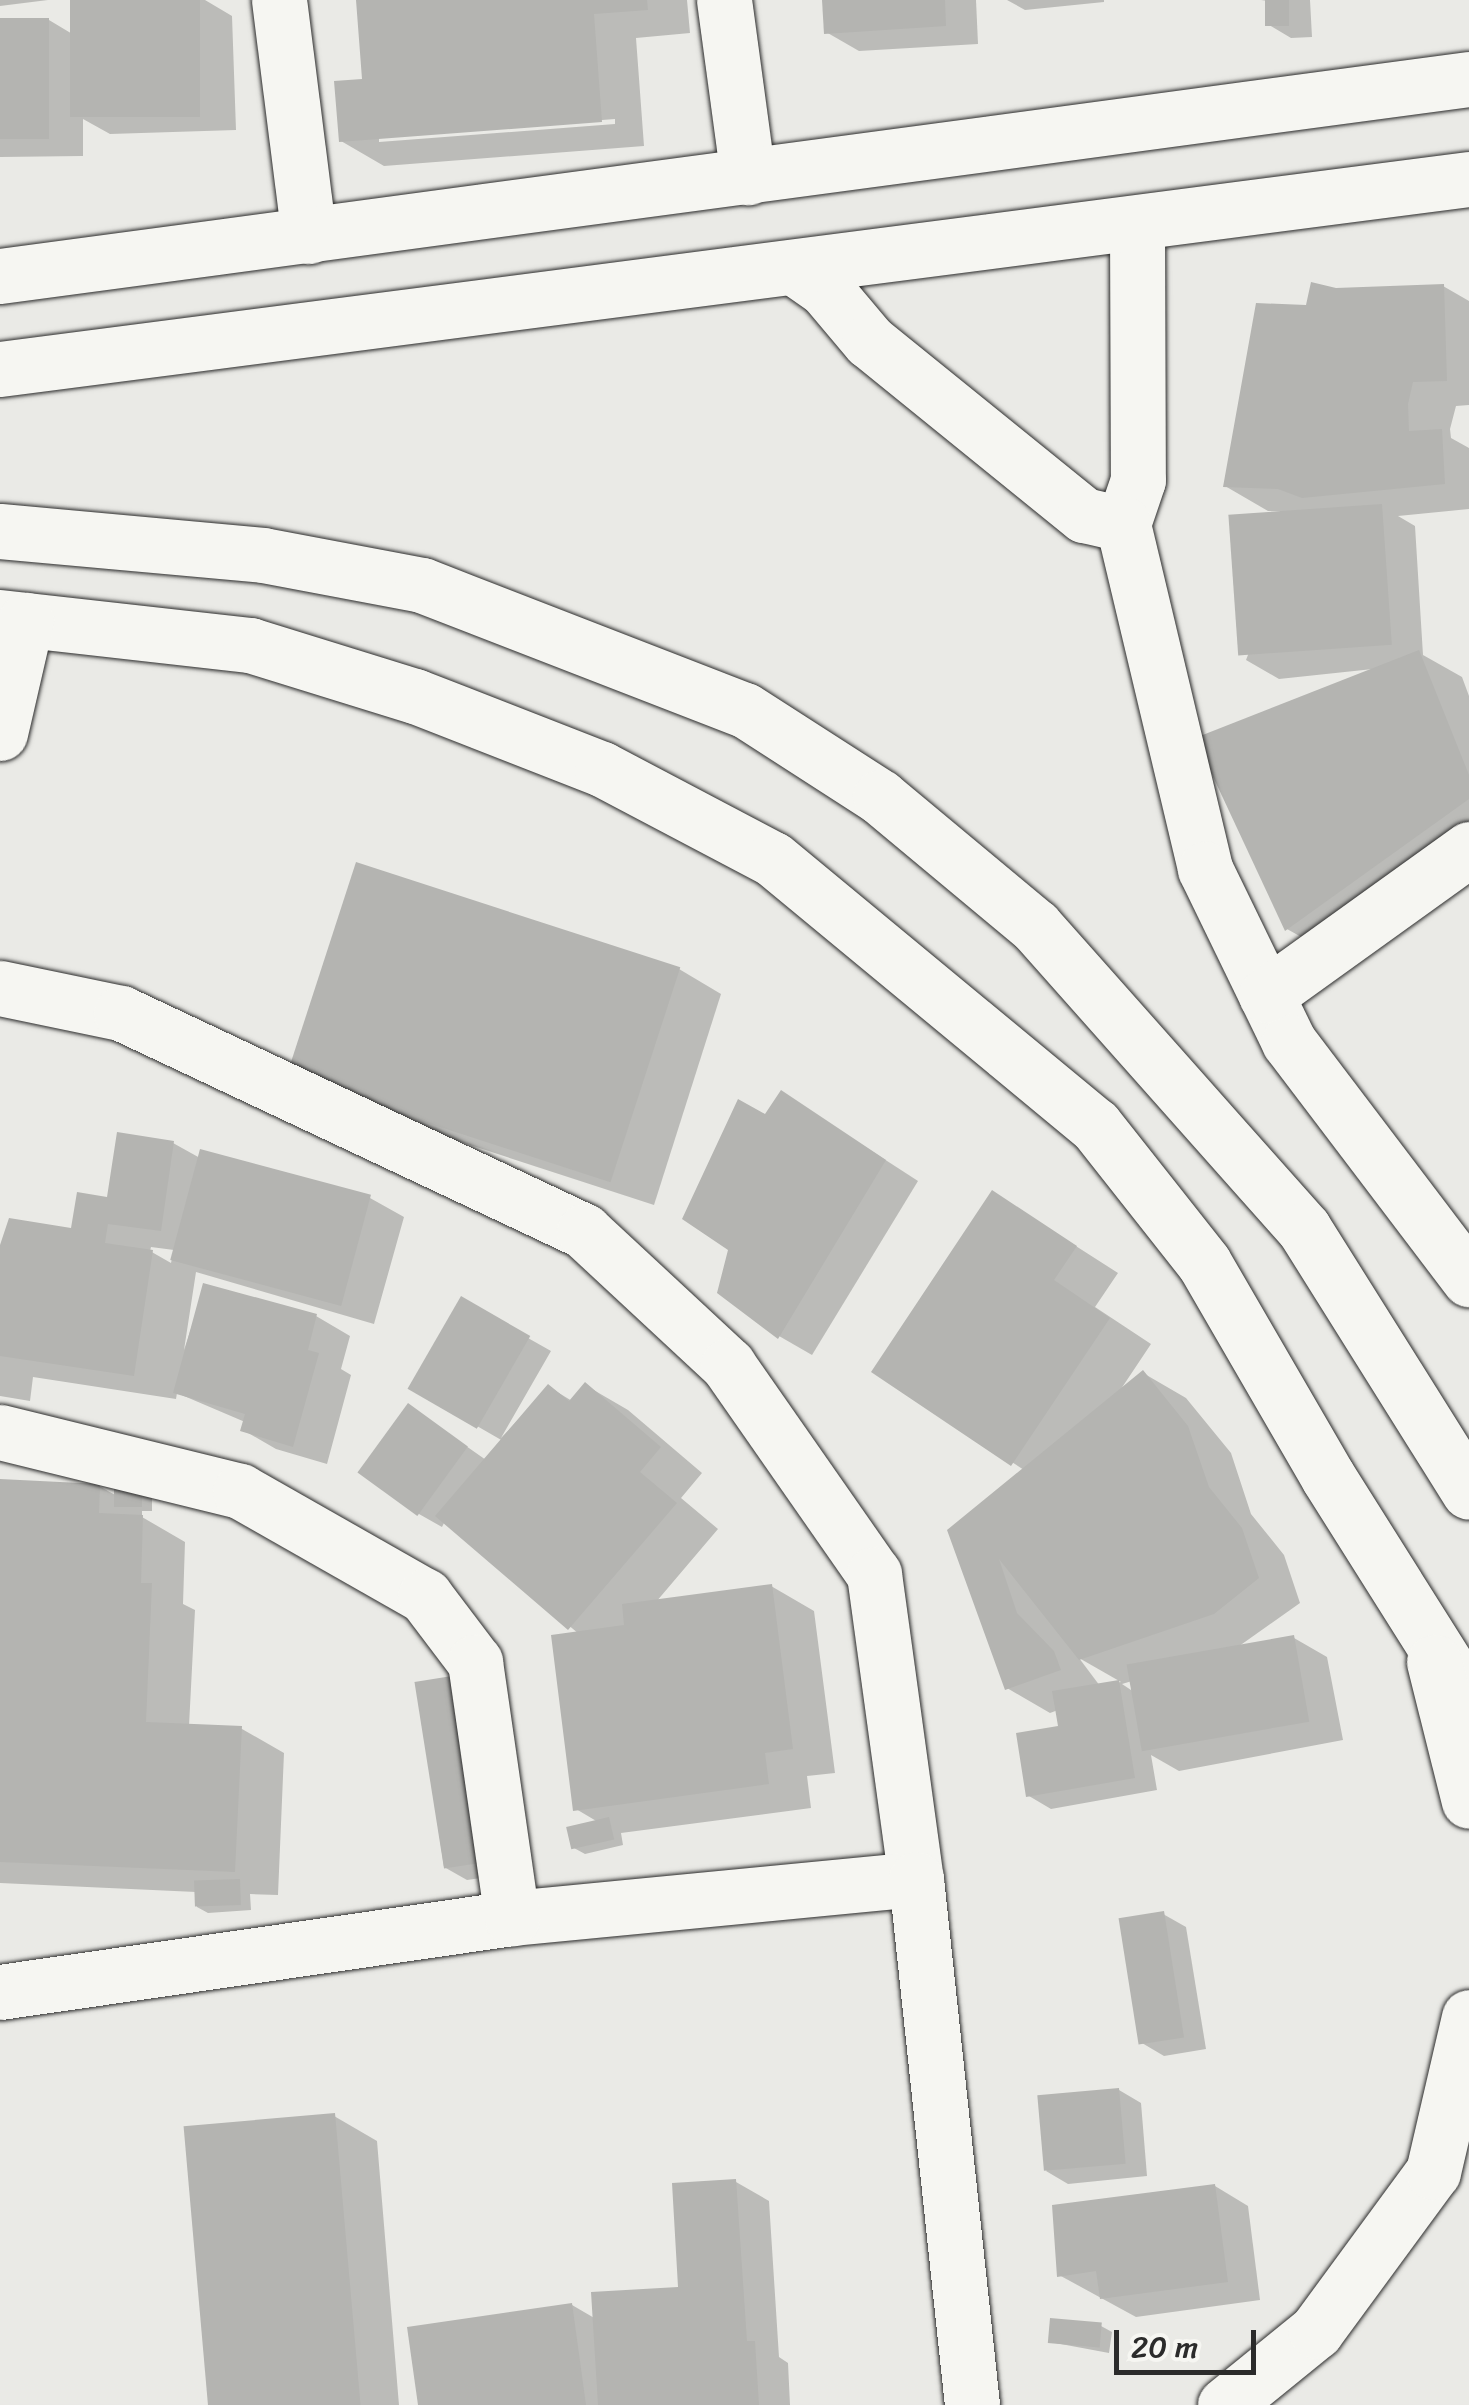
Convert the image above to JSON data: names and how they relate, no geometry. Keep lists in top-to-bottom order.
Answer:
{
  "scale_bar": "20 m"
}
